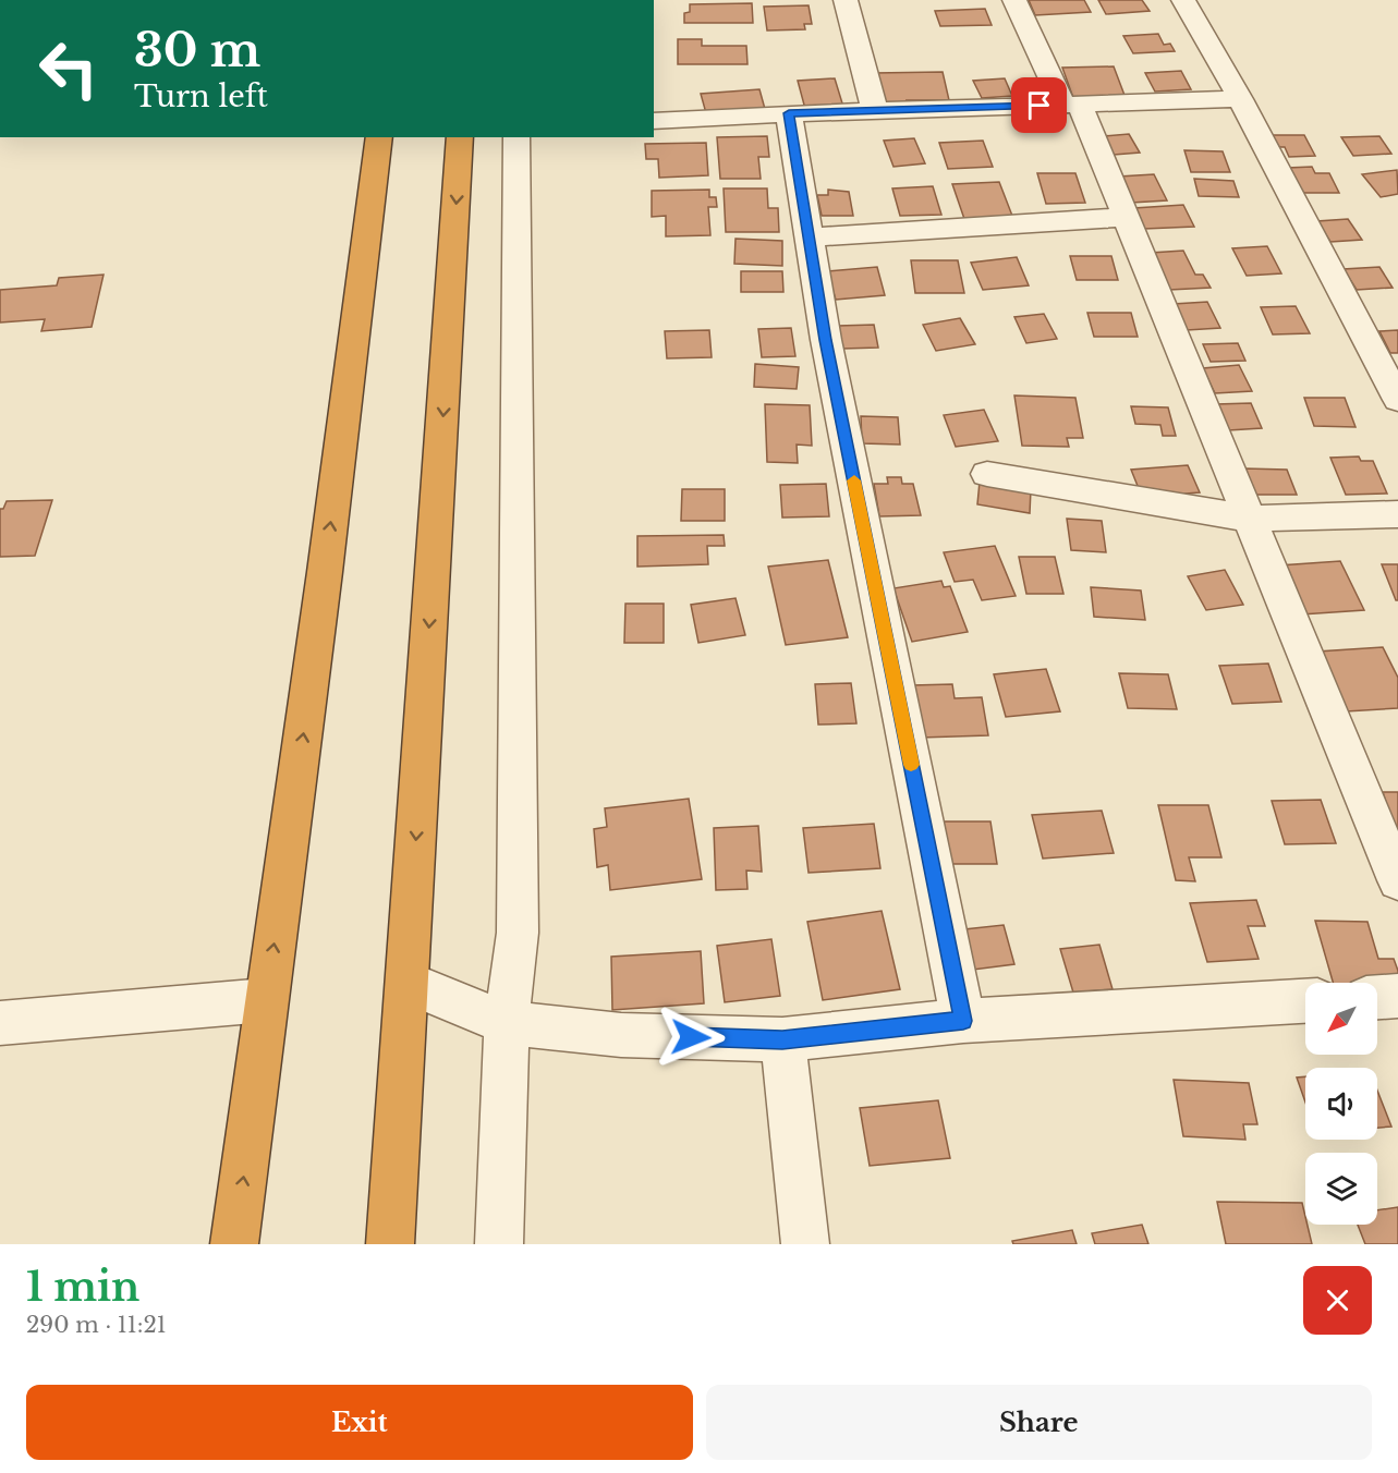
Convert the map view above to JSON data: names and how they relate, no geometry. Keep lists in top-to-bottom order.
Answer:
{
  "north": "bottom left",
  "page": {
    "turn": ["30 m", "Turn left"],
    "heading": ["1 min", "290 m · 11:21"],
    "buttons": ["Exit", "Share"]
  }
}
